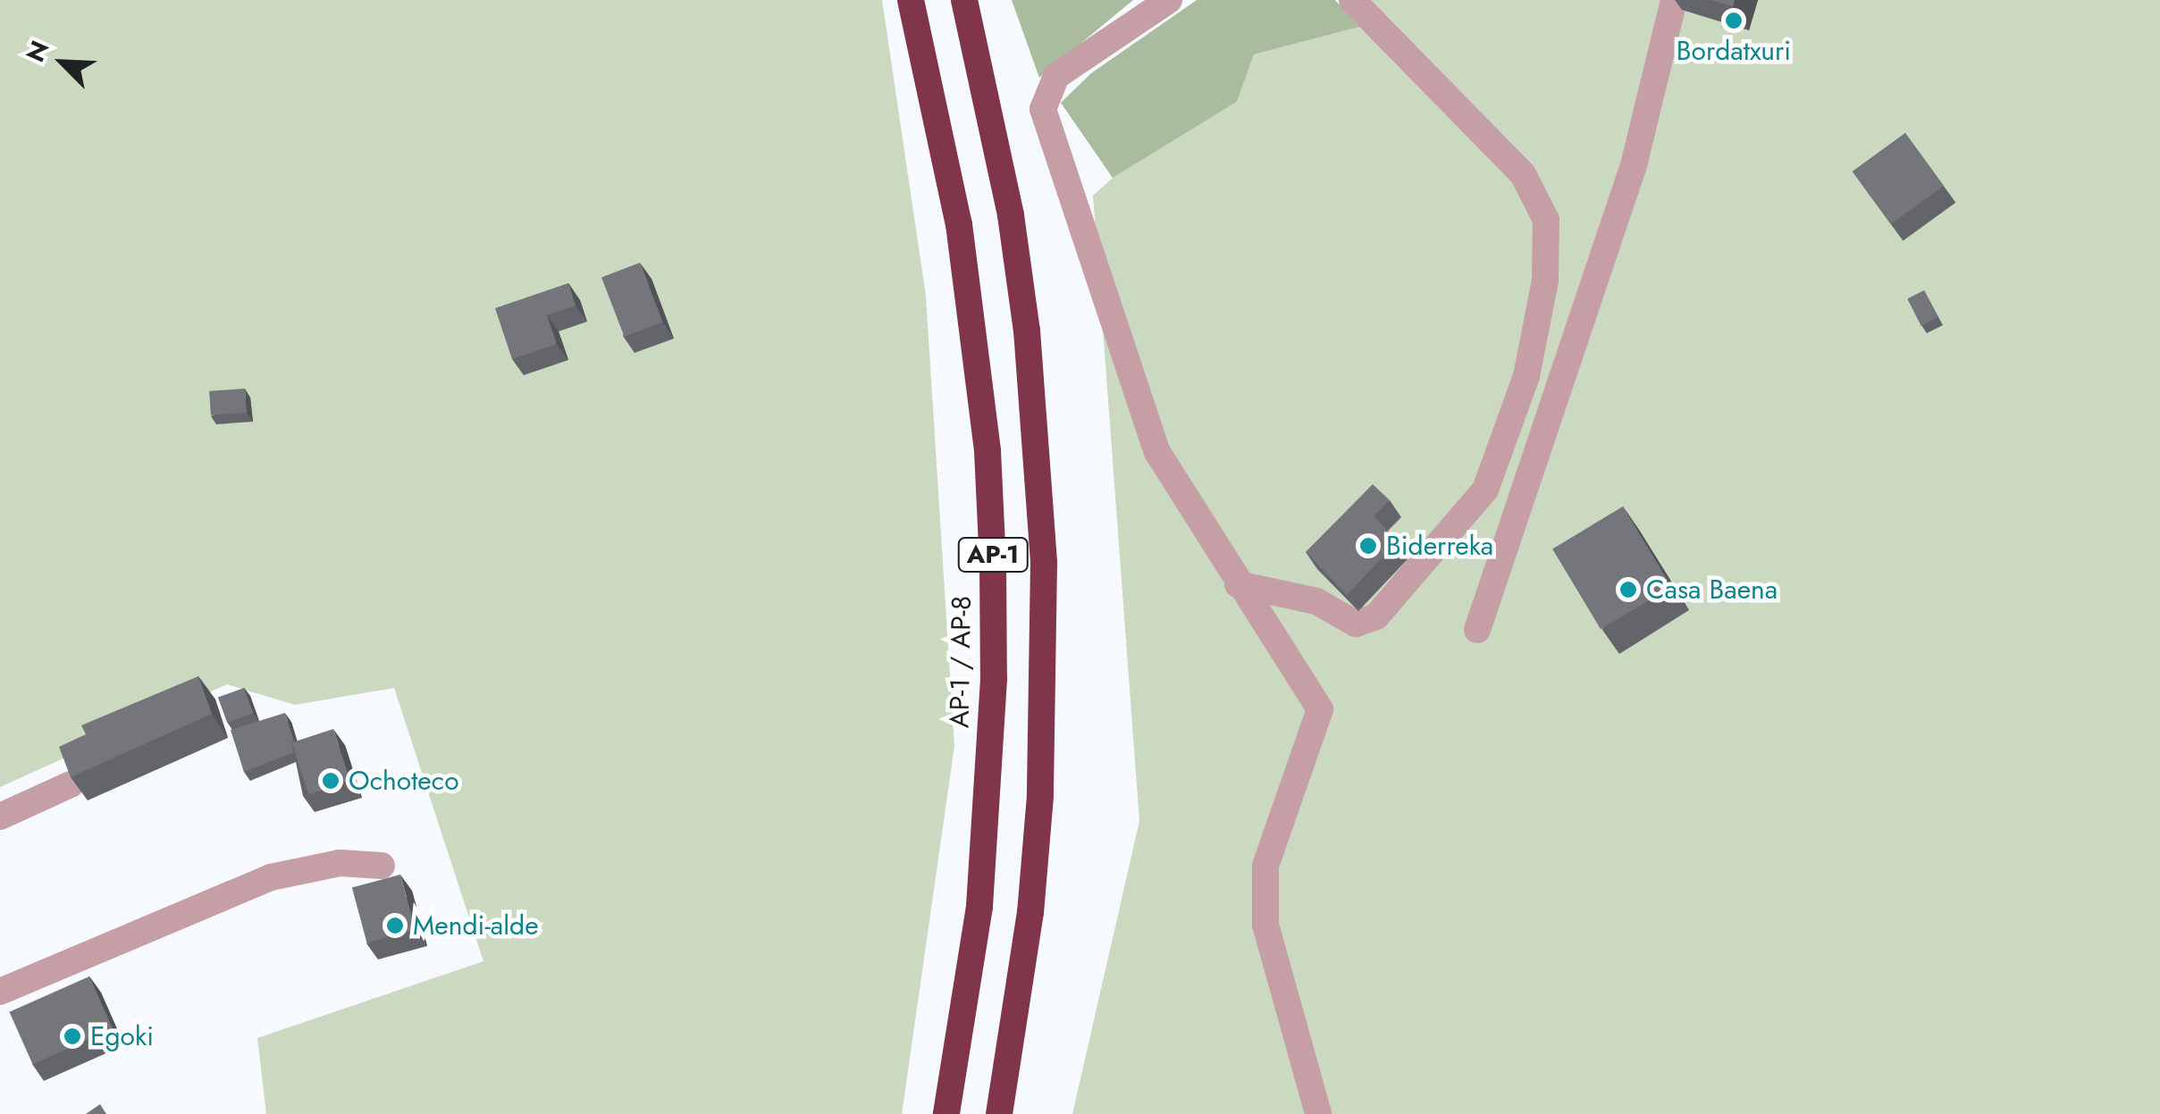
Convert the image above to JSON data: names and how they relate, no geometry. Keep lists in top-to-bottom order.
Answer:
{
  "streets": {
    "highway": ["AP-1", "AP-1 / AP-8"]
  },
  "places": [
    "Bordatxuri",
    "Biderreka",
    "Casa Baena",
    "Ochoteco",
    "Mendi-alde",
    "Egoki"
  ],
  "north": "top left"
}
